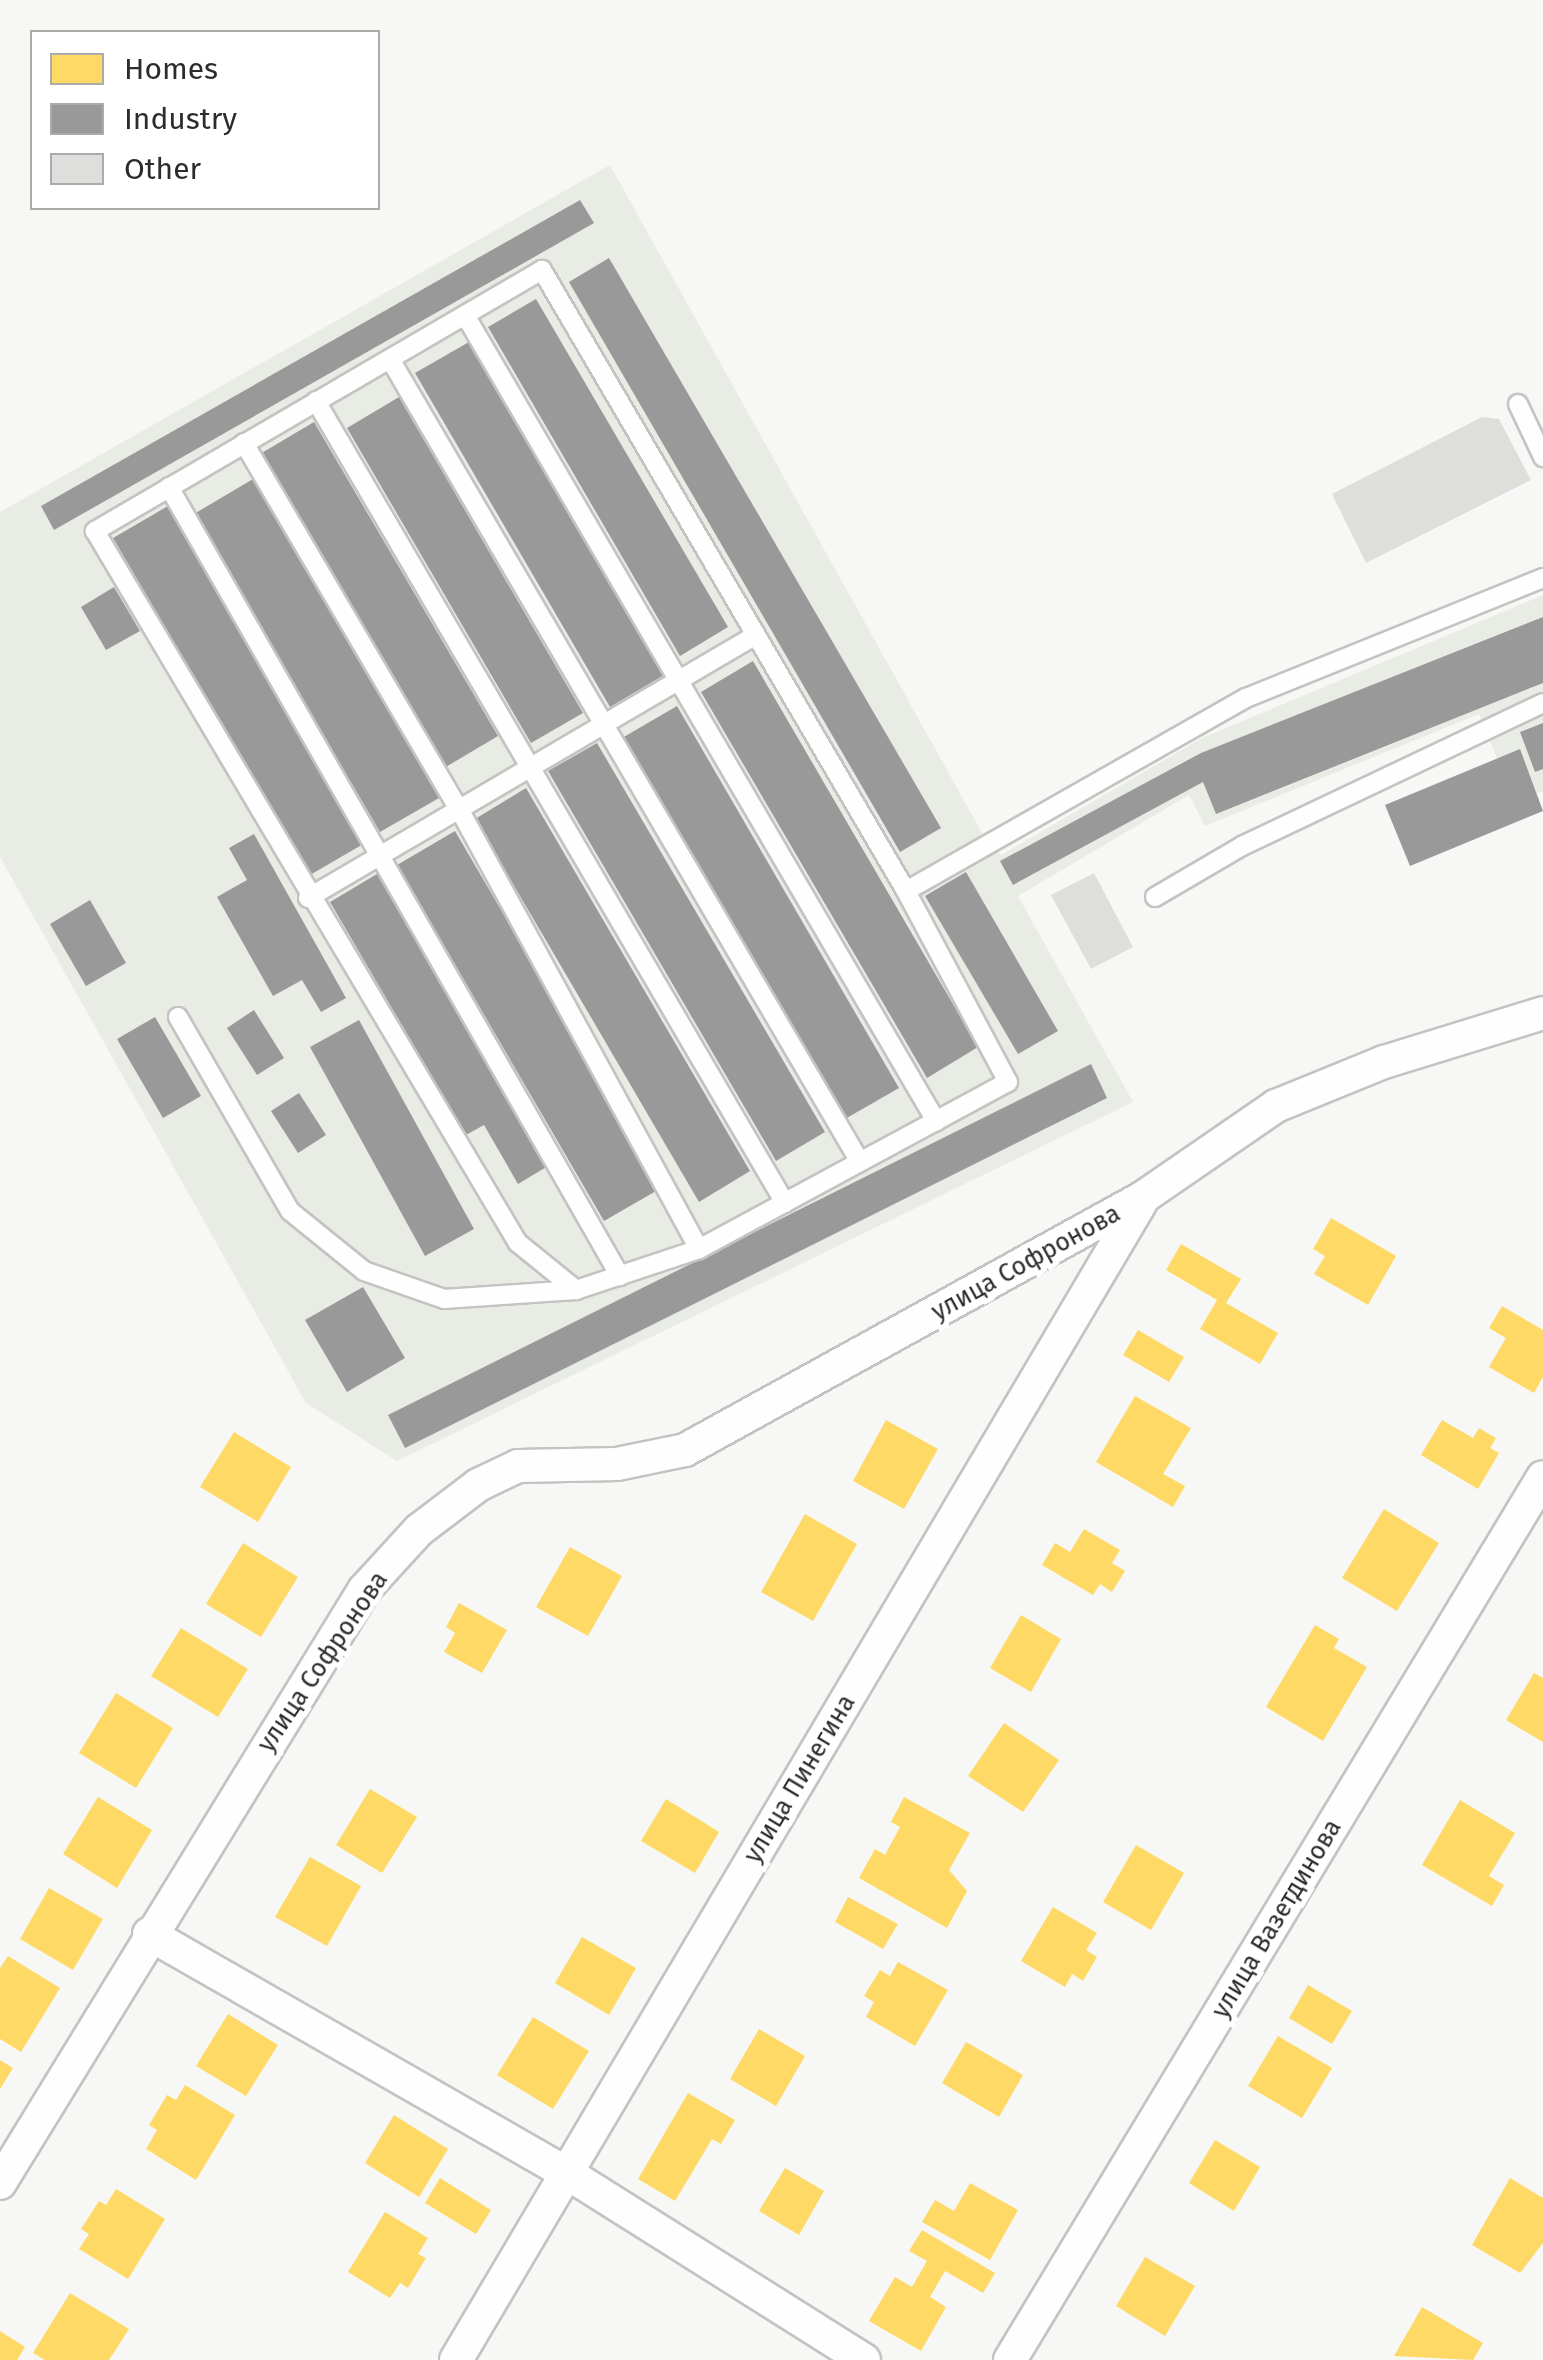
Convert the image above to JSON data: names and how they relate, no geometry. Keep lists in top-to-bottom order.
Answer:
{
  "streets": {
    "street": ["улица Софронова", "улица Пинегина", "улица Вазетдинова"]
  },
  "crossings": [
    ["улица Софронова", "улица Пинегина"]
  ],
  "legend": ["Homes", "Industry", "Other"]
}
